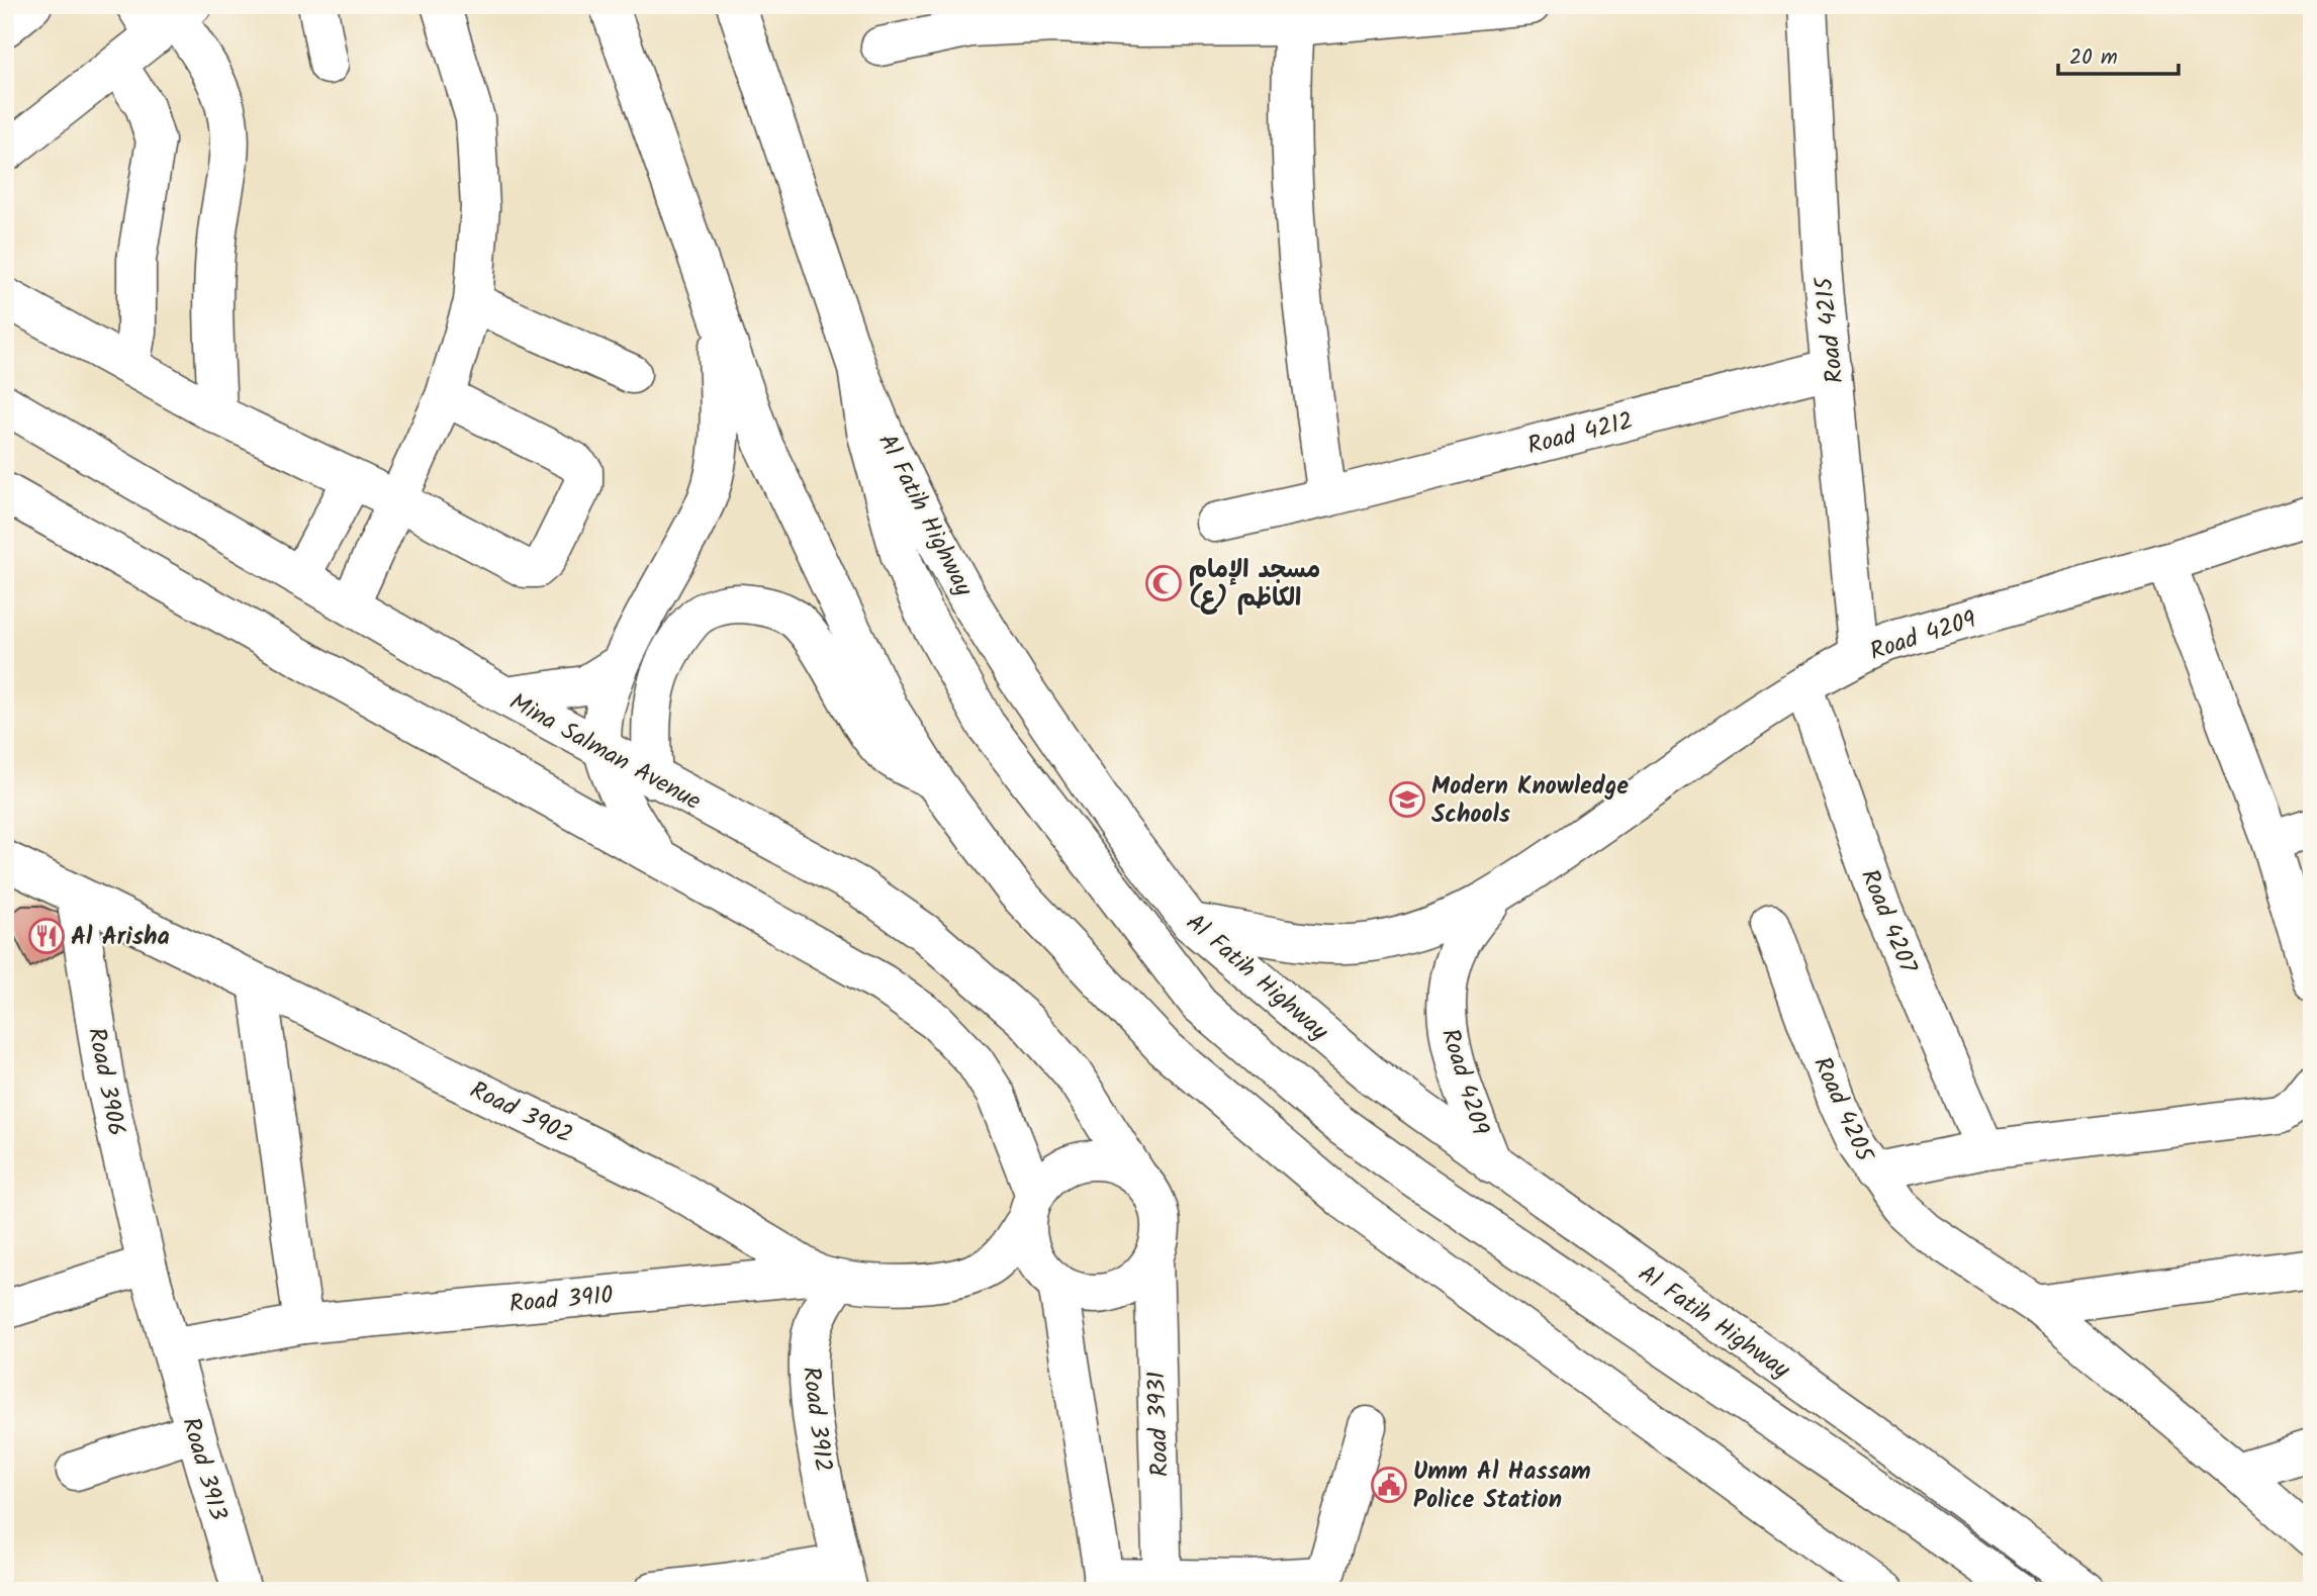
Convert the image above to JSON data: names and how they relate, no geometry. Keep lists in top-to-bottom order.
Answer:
{
  "streets": {
    "main road": [
      "Road 4215",
      "Road 4212",
      "Al Fatih Highway",
      "Road 4209",
      "Mina Salman Avenue",
      "Road 4207",
      "Road 3906",
      "Road 4205",
      "Road 3902",
      "Road 3910",
      "Road 3912",
      "Road 3931",
      "Road 3913"
    ]
  },
  "crossings": [
    ["Road 4215", "Road 4212"],
    ["Road 4215", "Road 4209"],
    ["Al Fatih Highway", "Road 4209"],
    ["Road 4209", "Road 4207"],
    ["Mina Salman Avenue", "Road 3902"],
    ["Mina Salman Avenue", "Road 3931"],
    ["Road 3906", "Road 3902"],
    ["Road 3906", "Road 3910"],
    ["Road 3906", "Road 3913"],
    ["Road 3902", "Road 3910"],
    ["Road 3902", "Road 3912"],
    ["Road 3902", "Road 3931"],
    ["Road 3910", "Road 3912"],
    ["Road 3910", "Road 3913"]
  ],
  "places": {
    "mosque": ["مسجد الإمام الكاظم (ع)"],
    "school or university": ["Modern Knowledge Schools"],
    "restaurant": ["Al Arisha"],
    "public building": ["Umm Al Hassam Police Station"]
  },
  "scale_bar": "20 m"
}
